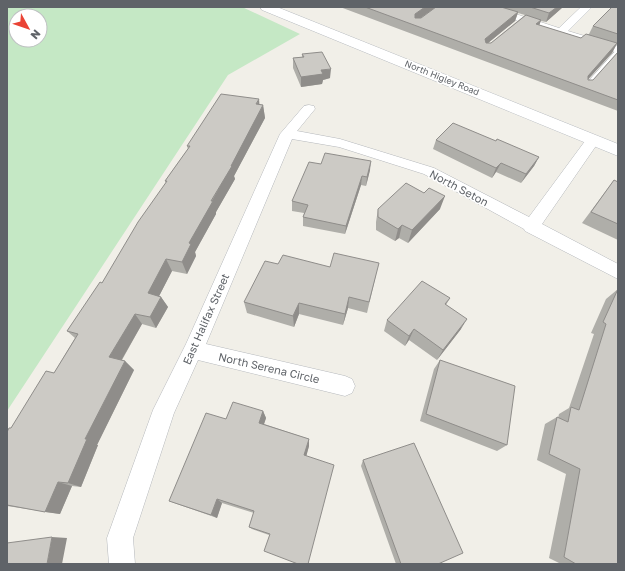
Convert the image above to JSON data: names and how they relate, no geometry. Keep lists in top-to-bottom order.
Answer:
{
  "streets": {
    "main road": ["North Higley Road"],
    "street": ["North Seton", "East Halifax Street", "North Serena Circle"]
  },
  "crossings": [
    ["North Seton", "East Halifax Street"],
    ["East Halifax Street", "North Serena Circle"]
  ],
  "north": "bottom right"
}
